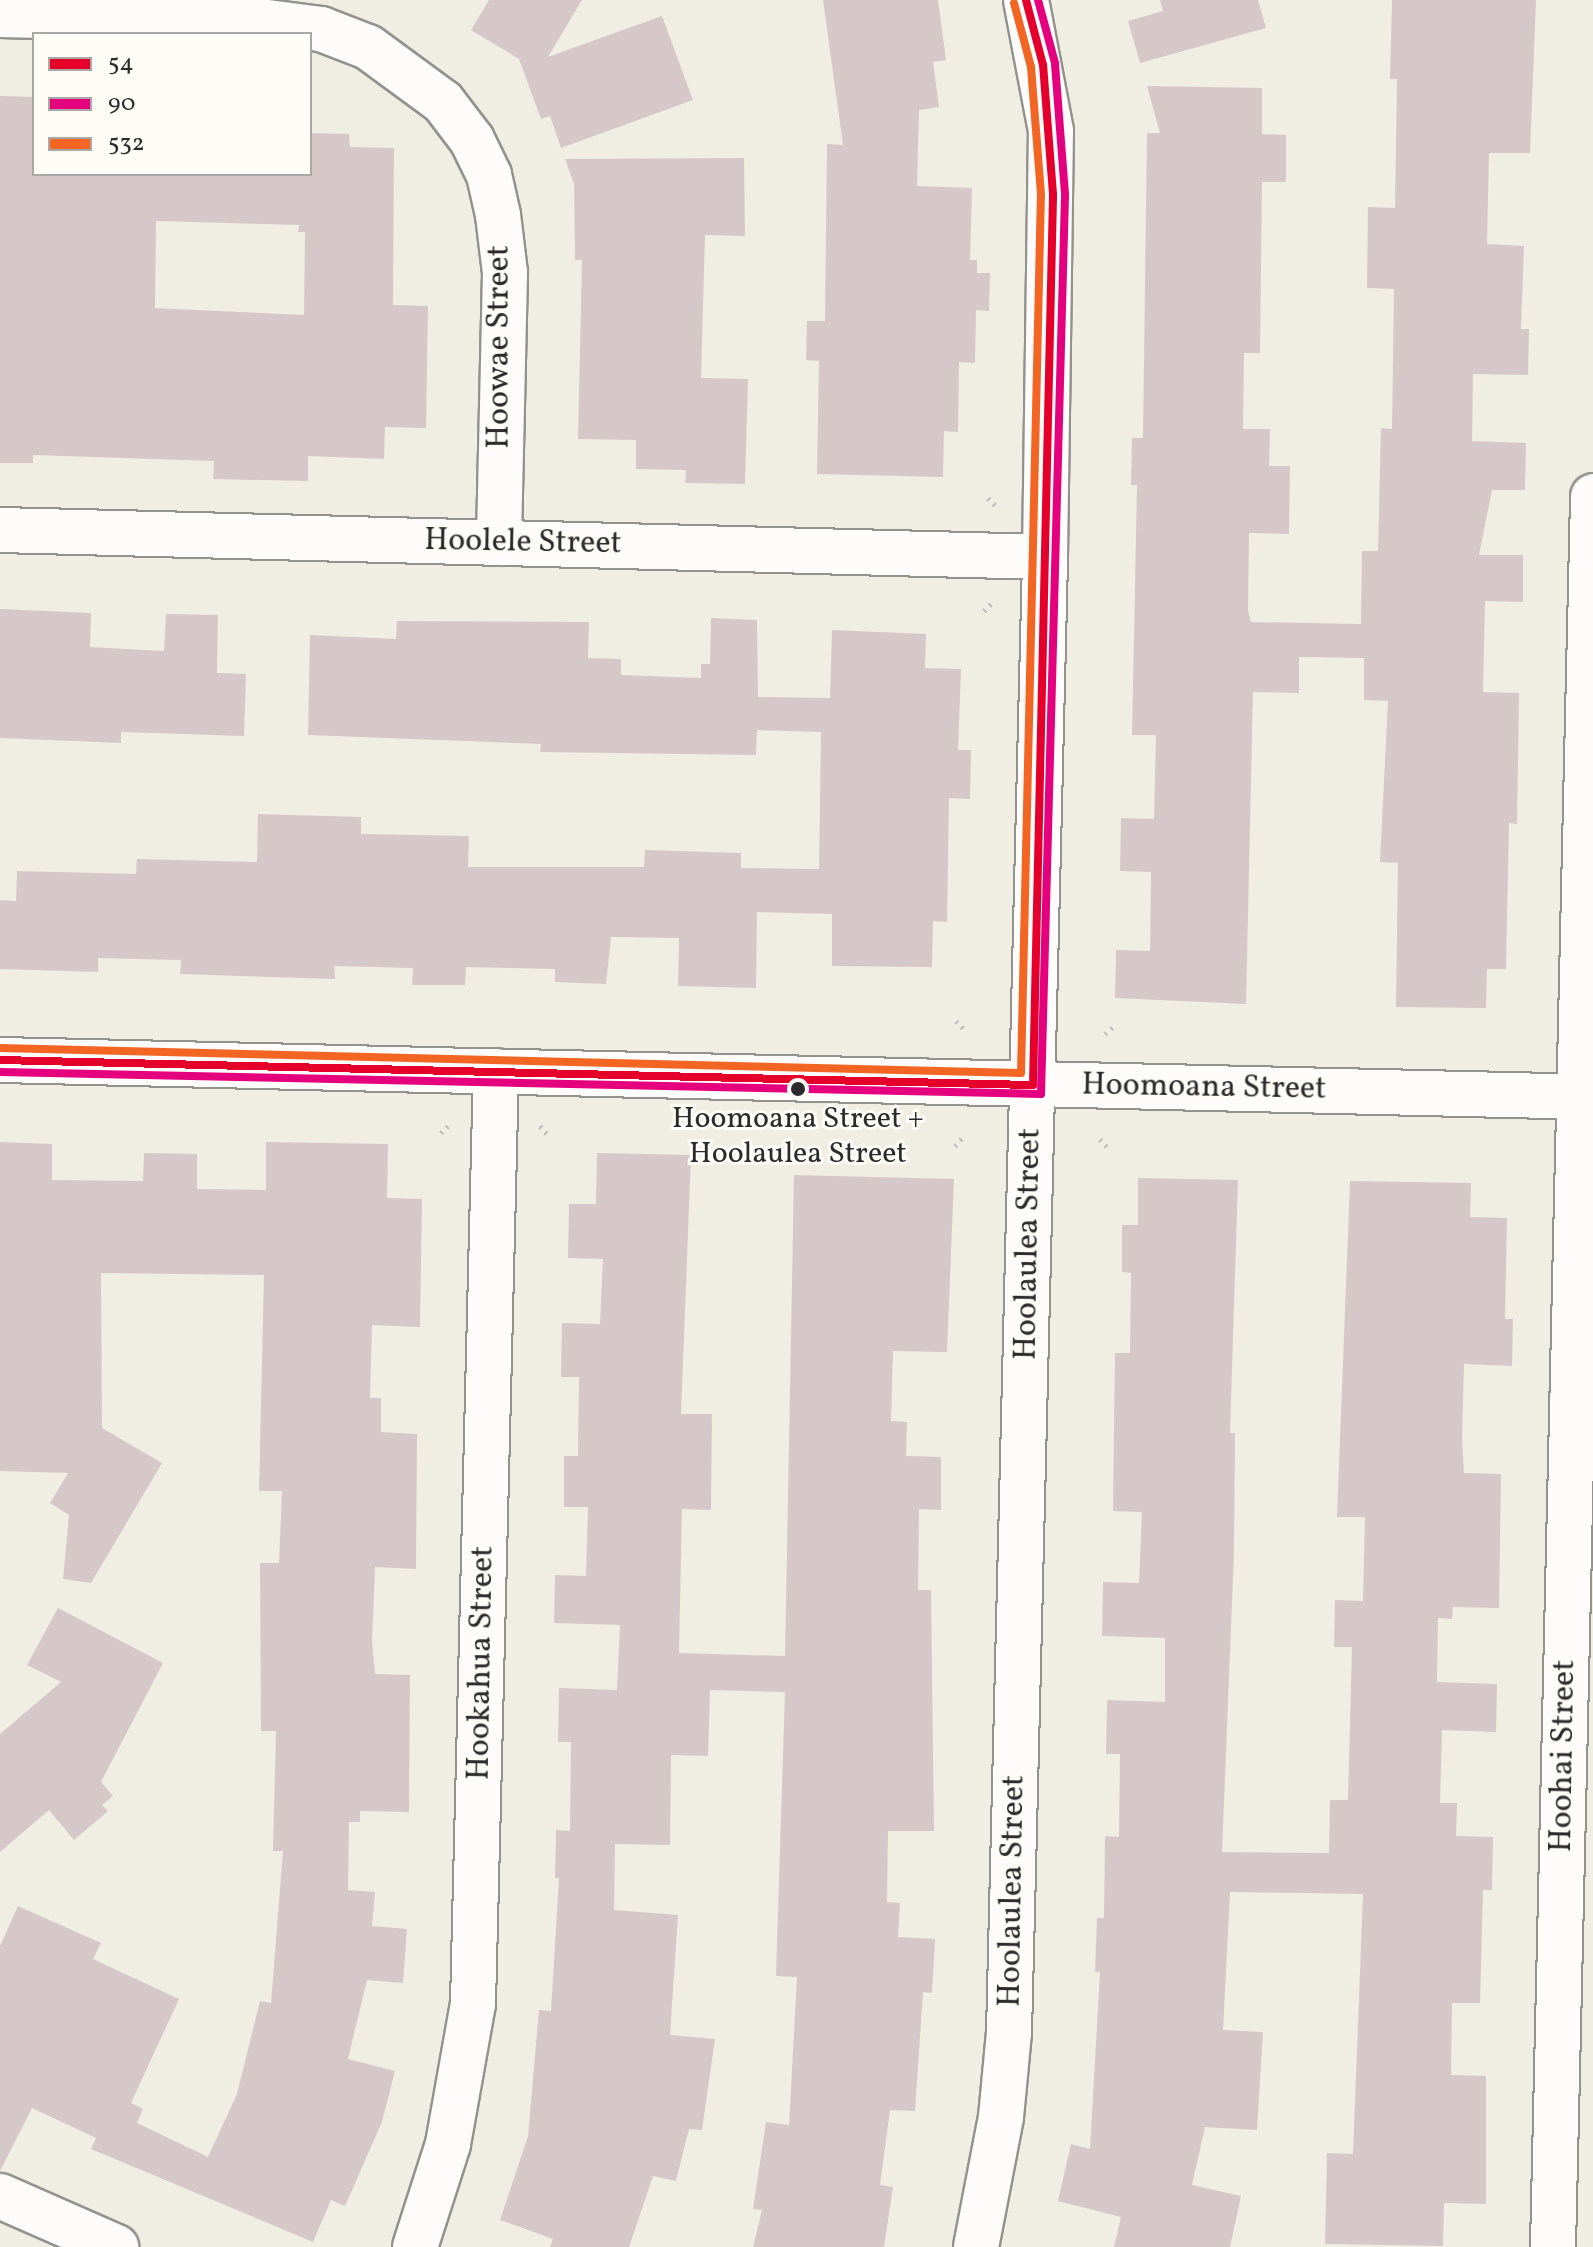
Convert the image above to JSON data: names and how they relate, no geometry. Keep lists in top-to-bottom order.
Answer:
{
  "streets": {
    "street": [
      "Hoowae Street",
      "Hoolele Street",
      "Hoomoana Street",
      "Hoolaulea Street",
      "Hookahua Street",
      "Hoohai Street"
    ]
  },
  "crossings": [
    ["Hoowae Street", "Hoolele Street"],
    ["Hoolele Street", "Hoolaulea Street"],
    ["Hoomoana Street", "Hoolaulea Street"],
    ["Hoomoana Street", "Hookahua Street"],
    ["Hoomoana Street", "Hoohai Street"]
  ],
  "places": ["Hoomoana Street + Hoolaulea Street"],
  "lines": ["transit line 54", "transit line 90", "transit line 532"],
  "legend": ["54", "90", "532"]
}
